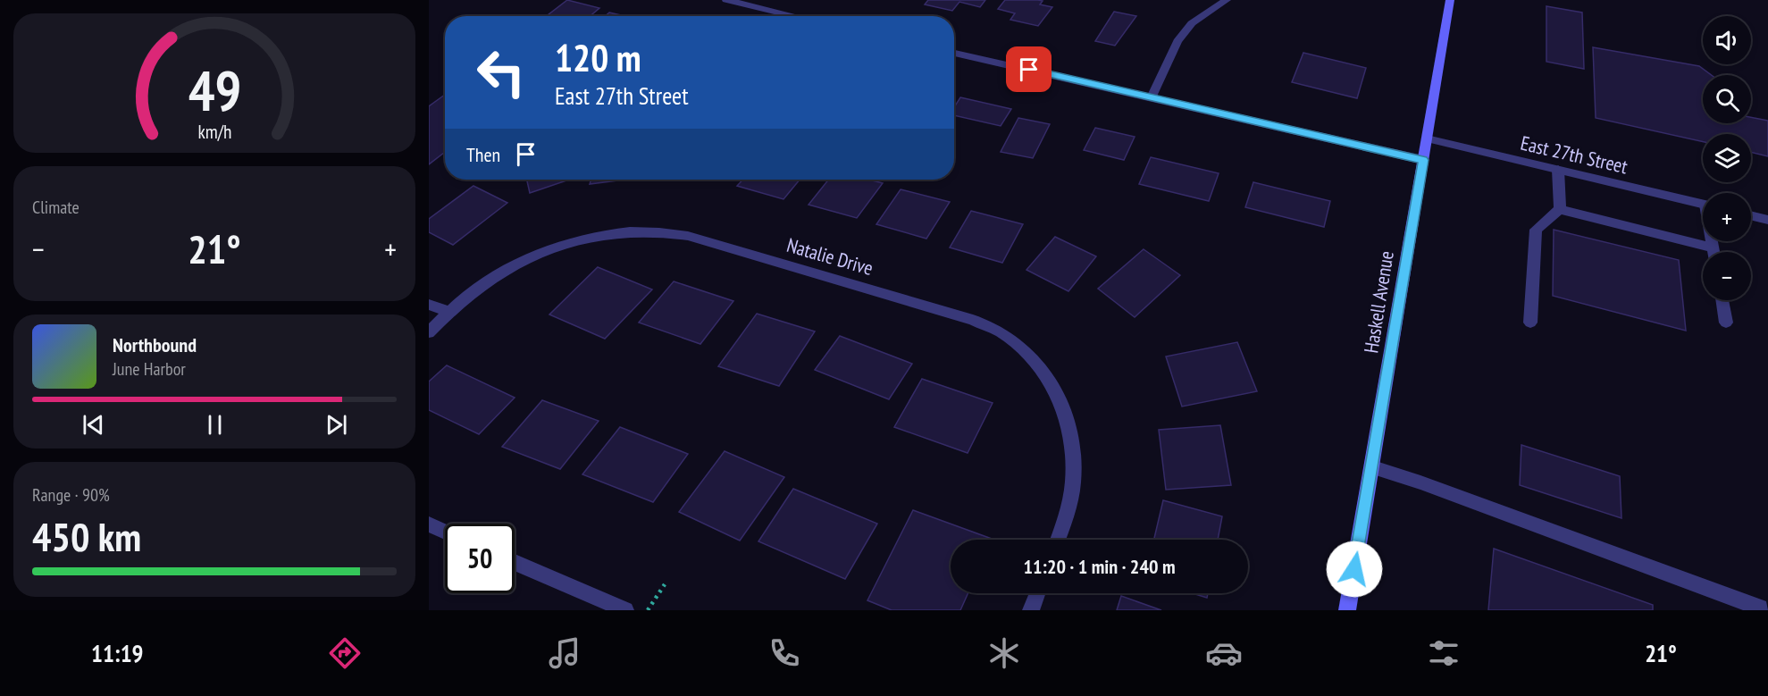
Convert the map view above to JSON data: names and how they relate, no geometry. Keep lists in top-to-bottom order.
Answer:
{
  "streets": {
    "main road": ["Haskell Avenue"],
    "street": ["East 27th Street", "Natalie Drive"]
  },
  "crossings": [
    ["East 27th Street", "Haskell Avenue"]
  ],
  "page": {
    "map_buttons": ["+", "−"],
    "turn": ["120 m", "East 27th Street"],
    "then": "Then",
    "tile": [
      "Climate",
      ["Range · 90%", "450 km"]
    ],
    "heat": ["−", "21°", "+"],
    "song": ["Northbound", "June Harbor"],
    "limit": "50",
    "trip": "11:20 · 1 min · 240 m",
    "tabs": ["11:19", "21°"],
    "gauge": ["49", "km/h"]
  }
}
